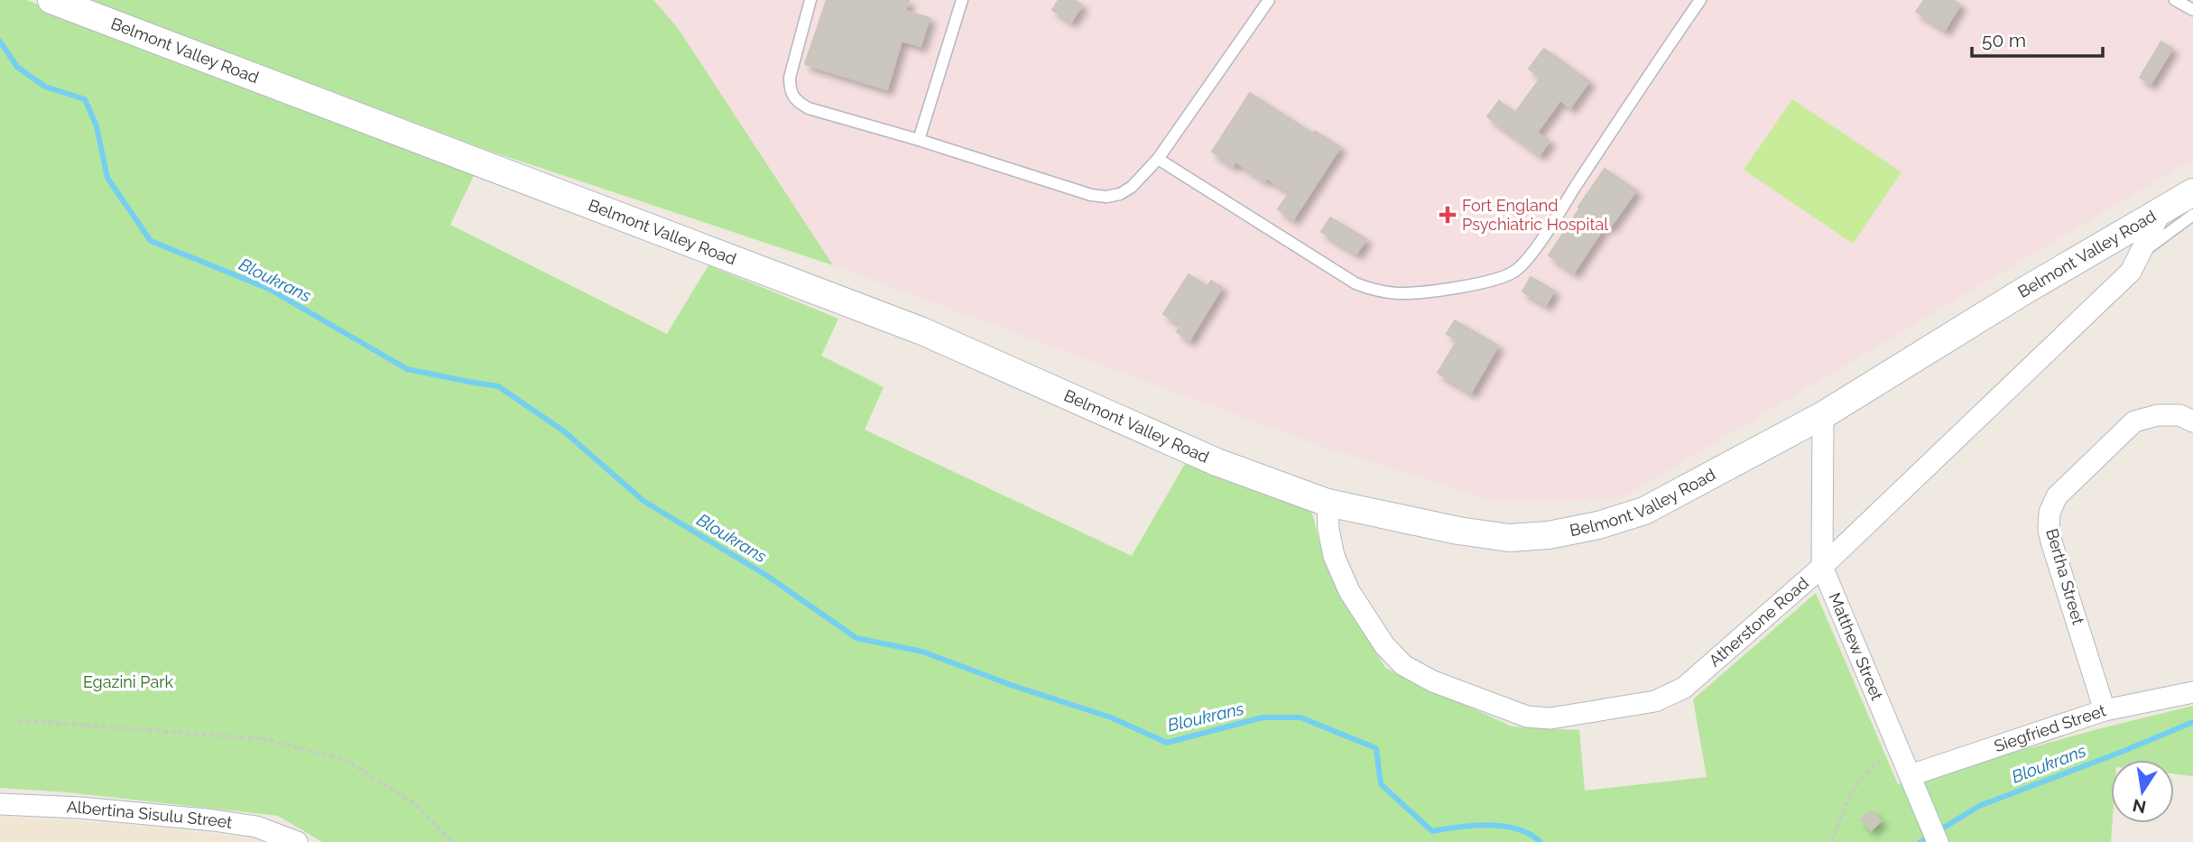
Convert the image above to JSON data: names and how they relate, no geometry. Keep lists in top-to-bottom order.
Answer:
{
  "streets": {
    "street": [
      "Belmont Valley Road",
      "Bertha Street",
      "Atherstone Road",
      "Matthew Street",
      "Siegfried Street",
      "Albertina Sisulu Street"
    ]
  },
  "crossings": [
    ["Belmont Valley Road", "Atherstone Road"],
    ["Belmont Valley Road", "Matthew Street"],
    ["Bertha Street", "Siegfried Street"],
    ["Atherstone Road", "Matthew Street"],
    ["Matthew Street", "Siegfried Street"]
  ],
  "water": ["Bloukrans"],
  "parks": ["Egazini Park"],
  "places": {
    "health": ["Fort England Psychiatric Hospital"]
  },
  "scale_bar": "50 m",
  "north": "bottom"
}
